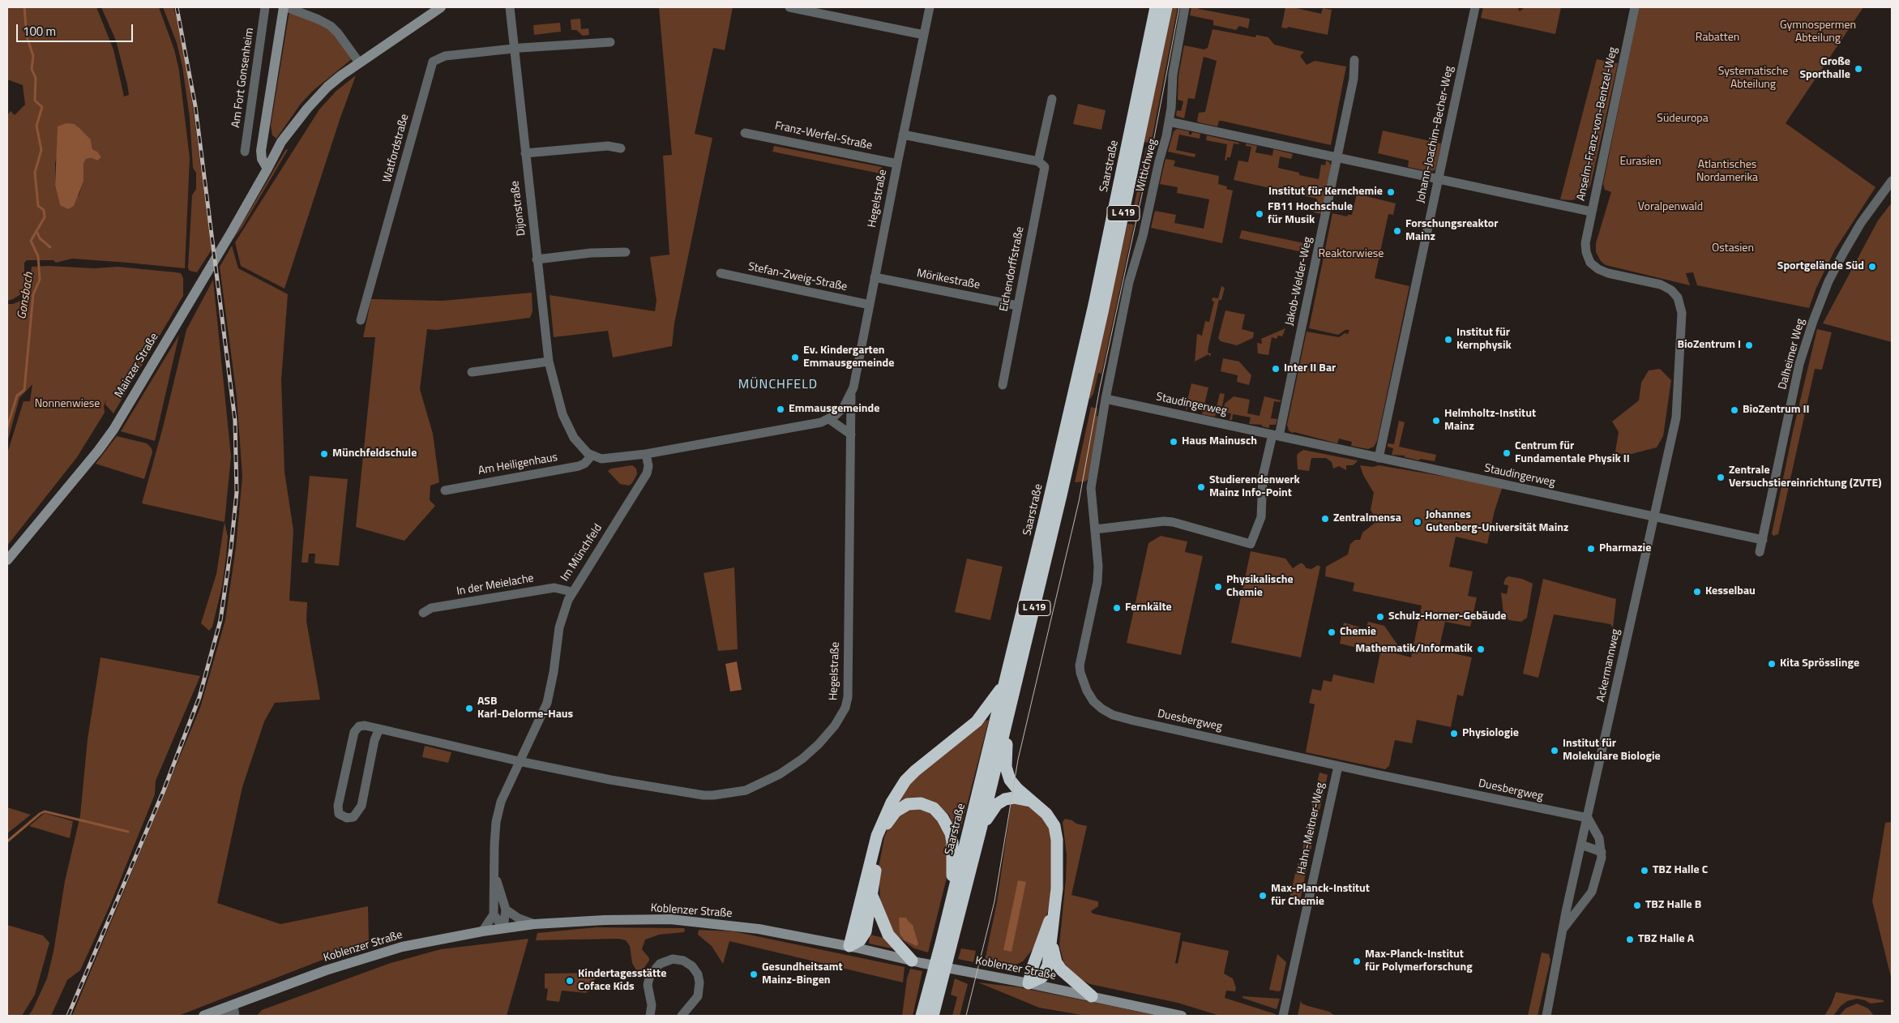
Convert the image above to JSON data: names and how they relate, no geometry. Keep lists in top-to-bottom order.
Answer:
{
  "streets": {
    "highway": ["Saarstraße", "L 419"],
    "main road": ["Mainzer Straße", "Koblenzer Straße"],
    "street": [
      "Am Fort Gonsenheim",
      "Anselm-Franz-von-Bentzel-Weg",
      "Johann-Joachim-Becher-Weg",
      "Franz-Werfel-Straße",
      "Watfordstraße",
      "Wittichweg",
      "Hegelstraße",
      "Dijonstraße",
      "Eichendorffstraße",
      "Stefan-Zweig-Straße",
      "Mörikestraße",
      "Jakob-Welder-Weg",
      "Dalheimer Weg",
      "Staudingerweg",
      "Am Heiligenhaus",
      "Im Münchfeld",
      "In der Meielache",
      "Ackermannweg",
      "Duesbergweg",
      "Hahn-Meitner-Weg"
    ]
  },
  "crossings": [
    ["Anselm-Franz-von-Bentzel-Weg", "Johann-Joachim-Becher-Weg"],
    ["Anselm-Franz-von-Bentzel-Weg", "Wittichweg"],
    ["Anselm-Franz-von-Bentzel-Weg", "Jakob-Welder-Weg"],
    ["Anselm-Franz-von-Bentzel-Weg", "Ackermannweg"],
    ["Johann-Joachim-Becher-Weg", "Staudingerweg"],
    ["Franz-Werfel-Straße", "Hegelstraße"],
    ["Watfordstraße", "Dijonstraße"],
    ["Wittichweg", "Staudingerweg"],
    ["Wittichweg", "Duesbergweg"],
    ["Hegelstraße", "Stefan-Zweig-Straße"],
    ["Hegelstraße", "Mörikestraße"],
    ["Hegelstraße", "Im Münchfeld"],
    ["Dijonstraße", "Am Heiligenhaus"],
    ["Eichendorffstraße", "Mörikestraße"],
    ["Jakob-Welder-Weg", "Staudingerweg"],
    ["Dalheimer Weg", "Staudingerweg"],
    ["Staudingerweg", "Ackermannweg"],
    ["Staudingerweg", "Duesbergweg"],
    ["Im Münchfeld", "In der Meielache"],
    ["Im Münchfeld", "Koblenzer Straße"],
    ["Ackermannweg", "Duesbergweg"],
    ["Duesbergweg", "Hahn-Meitner-Weg"]
  ],
  "districts": ["MÜNCHFELD"],
  "water": ["Gonsbach"],
  "parks": [
    "Gymnospermen Abteilung",
    "Rabatten",
    "Systematische Abteilung",
    "Südeuropa",
    "Eurasien",
    "Atlantisches Nordamerika",
    "Voralpenwald",
    "Ostasien",
    "Reaktorwiese",
    "Nonnenwiese"
  ],
  "places": [
    "Große Sporthalle",
    "Institut für Kernchemie",
    "FB11 Hochschule für Musik",
    "Forschungsreaktor Mainz",
    "Sportgelände Süd",
    "Institut für Kernphysik",
    "BioZentrum I",
    "Ev. Kindergarten Emmausgemeinde",
    "Inter II Bar",
    "Emmausgemeinde",
    "BioZentrum II",
    "Helmholtz-Institut Mainz",
    "Haus Mainusch",
    "Centrum für Fundamentale Physik II",
    "Münchfeldschule",
    "Zentrale Versuchstiereinrichtung (ZVTE)",
    "Studierendenwerk Mainz Info-Point",
    "Zentralmensa",
    "Johannes Gutenberg-Universität Mainz",
    "Pharmazie",
    "Physikalische Chemie",
    "Kesselbau",
    "Fernkälte",
    "Schulz-Horner-Gebäude",
    "Chemie",
    "Mathematik/Informatik",
    "Kita Sprösslinge",
    "ASB Karl-Delorme-Haus",
    "Physiologie",
    "Institut für Molekulare Biologie",
    "TBZ Halle C",
    "Max-Planck-Institut für Chemie",
    "TBZ Halle B",
    "TBZ Halle A",
    "Max-Planck-Institut für Polymerforschung",
    "Gesundheitsamt Mainz-Bingen",
    "Kindertagesstätte Coface Kids"
  ],
  "scale_bar": "100 m"
}
